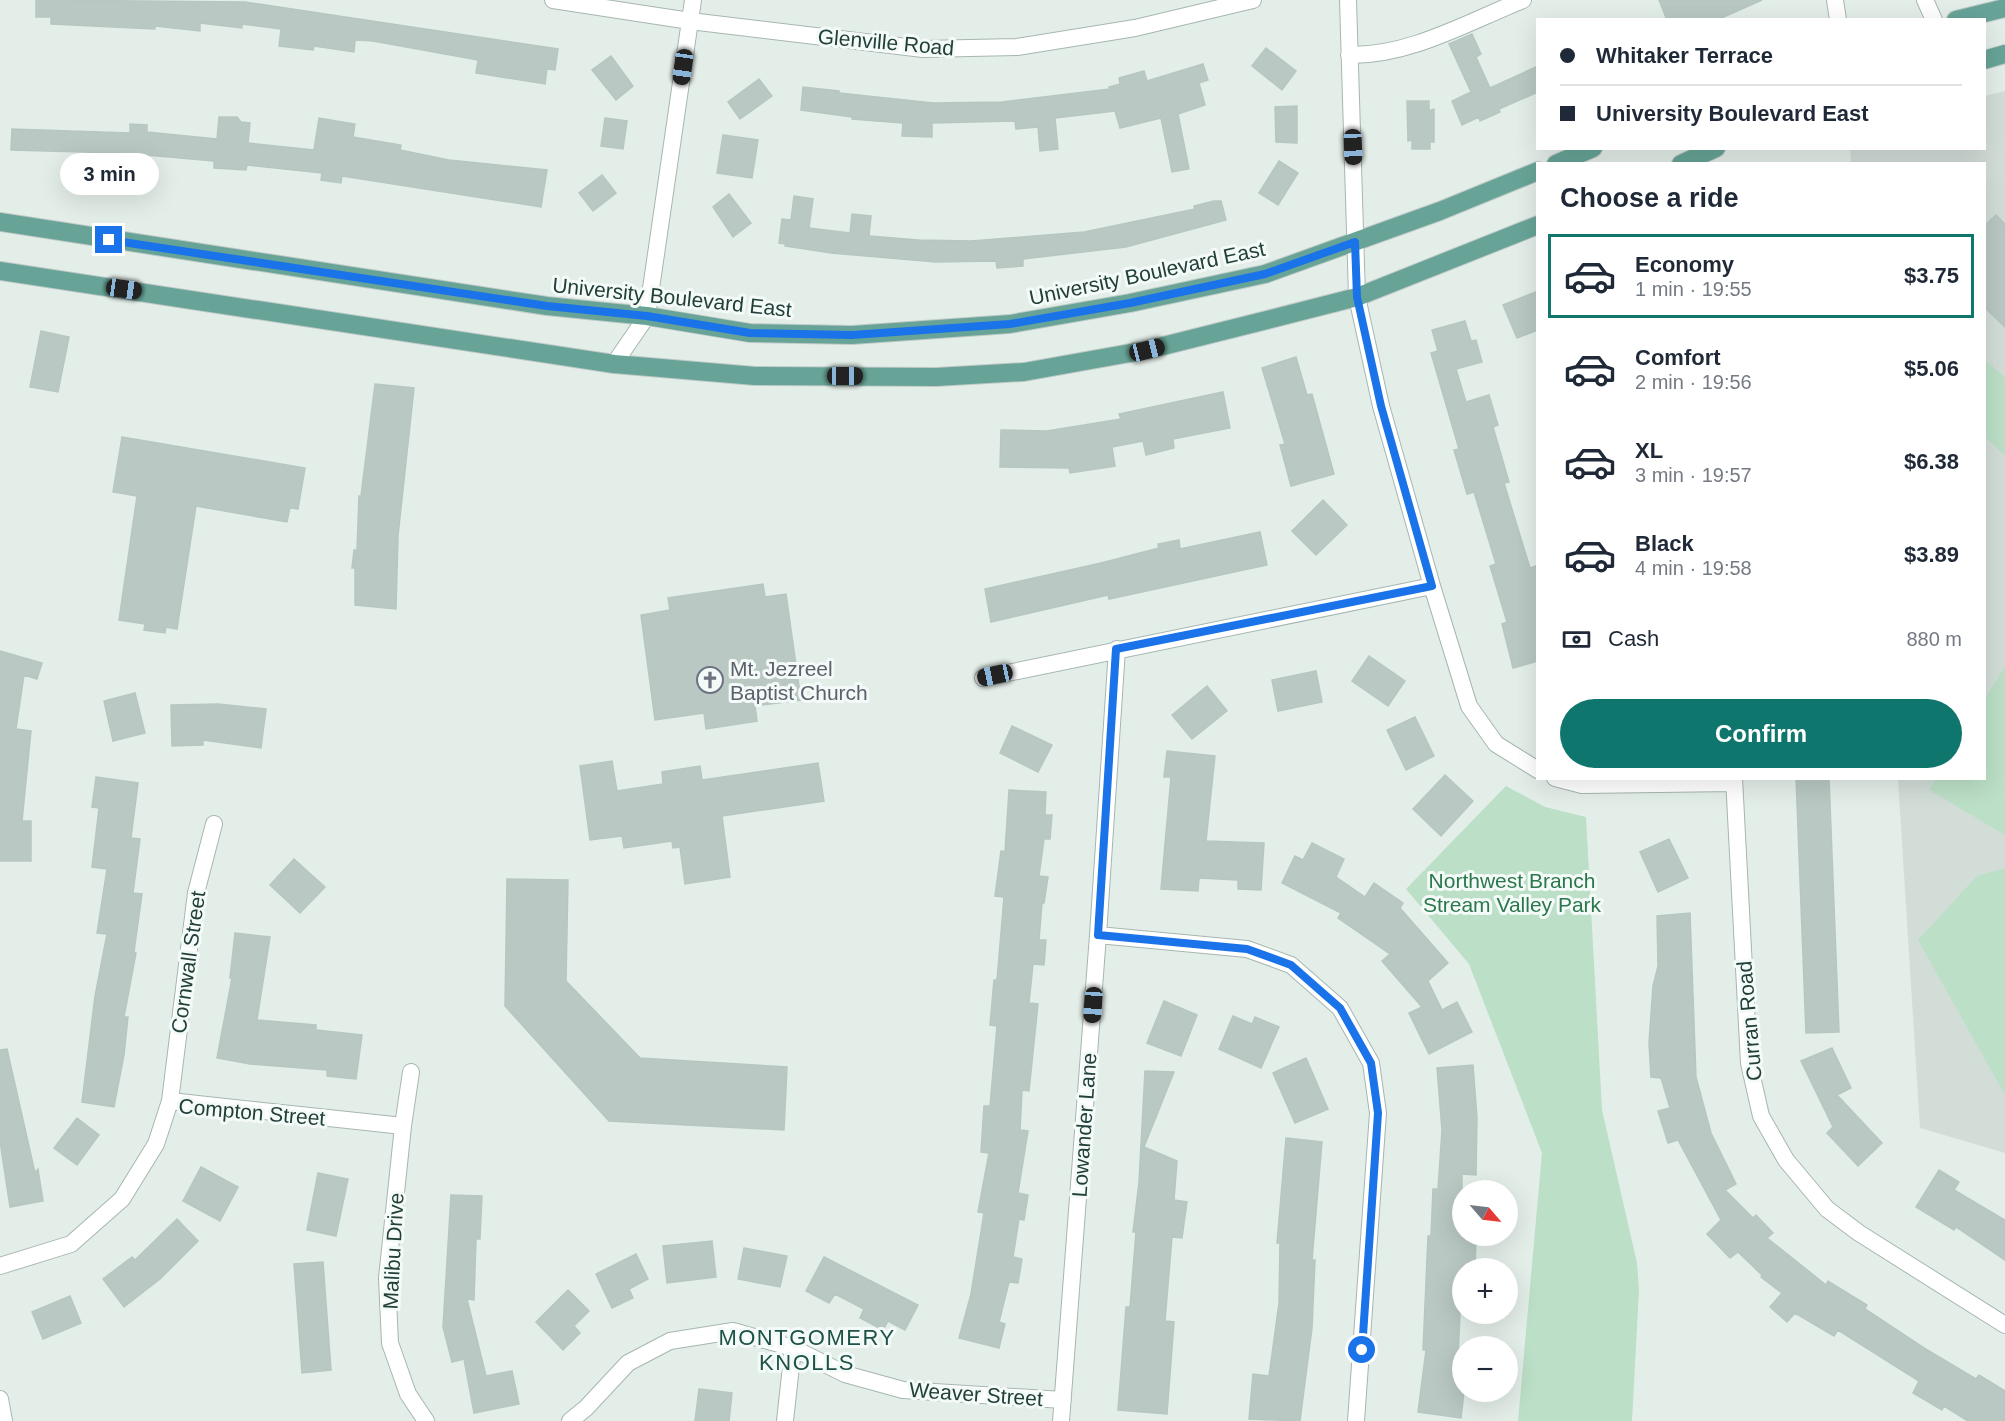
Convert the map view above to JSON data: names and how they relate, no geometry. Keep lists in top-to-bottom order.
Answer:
{
  "streets": {
    "main road": ["University Boulevard East"],
    "street": [
      "Glenville Road",
      "Cornwall Street",
      "Curran Road",
      "Compton Street",
      "Lowander Lane",
      "Malibu Drive",
      "Weaver Street"
    ]
  },
  "crossings": [
    ["Cornwall Street", "Compton Street"],
    ["Compton Street", "Malibu Drive"],
    ["Lowander Lane", "Weaver Street"]
  ],
  "districts": ["MONTGOMERY KNOLLS"],
  "parks": ["Northwest Branch Stream Valley Park"],
  "places": {
    "church": ["Mt. Jezreel Baptist Church"]
  },
  "north": "bottom right",
  "page": {
    "banner": ["Whitaker Terrace", "University Boulevard East"],
    "bubble": "3 min",
    "heading": "Choose a ride",
    "list": [
      {
        "name": "Economy",
        "note": "1 min · 19:55",
        "value": "$3.75"
      },
      {
        "name": "Comfort",
        "note": "2 min · 19:56",
        "value": "$5.06"
      },
      {
        "name": "XL",
        "note": "3 min · 19:57",
        "value": "$6.38"
      },
      {
        "name": "Black",
        "note": "4 min · 19:58",
        "value": "$3.89"
      }
    ],
    "pay": ["Cash", "880 m"],
    "buttons": "Confirm",
    "map_buttons": ["+", "−"]
  }
}
